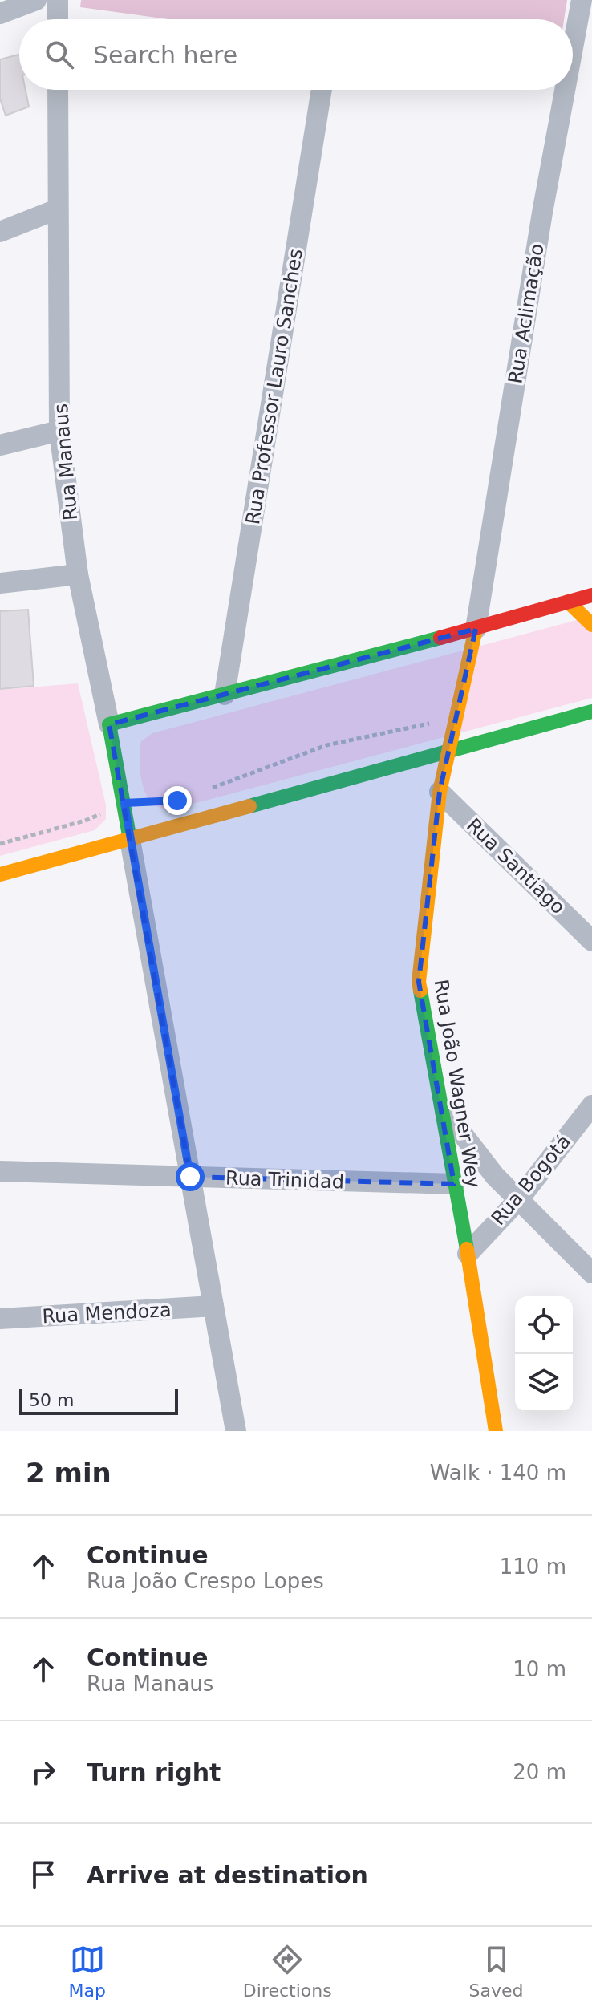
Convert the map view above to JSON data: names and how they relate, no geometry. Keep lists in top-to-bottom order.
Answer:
{
  "streets": {
    "street": [
      "Rua Aclimação",
      "Rua Professor Lauro Sanches",
      "Rua Manaus",
      "Rua Santiago",
      "Rua João Wagner Wey",
      "Rua Trinidad",
      "Rua Bogotá",
      "Rua Mendoza"
    ]
  },
  "crossings": [
    ["Rua Aclimação", "Rua João Wagner Wey"],
    ["Rua Santiago", "Rua João Wagner Wey"],
    ["Rua João Wagner Wey", "Rua Trinidad"],
    ["Rua João Wagner Wey", "Rua Bogotá"]
  ],
  "scale_bar": "50 m",
  "page": {
    "search": "Search here",
    "scale": "50 m",
    "heading": ["2 min", "Walk · 140 m"],
    "list": [
      ["Continue", "Rua João Crespo Lopes", "110 m"],
      ["Continue", "Rua Manaus", "10 m"],
      ["Turn right", "20 m"],
      "Arrive at destination"
    ],
    "nav": ["Map", "Directions", "Saved"]
  }
}
